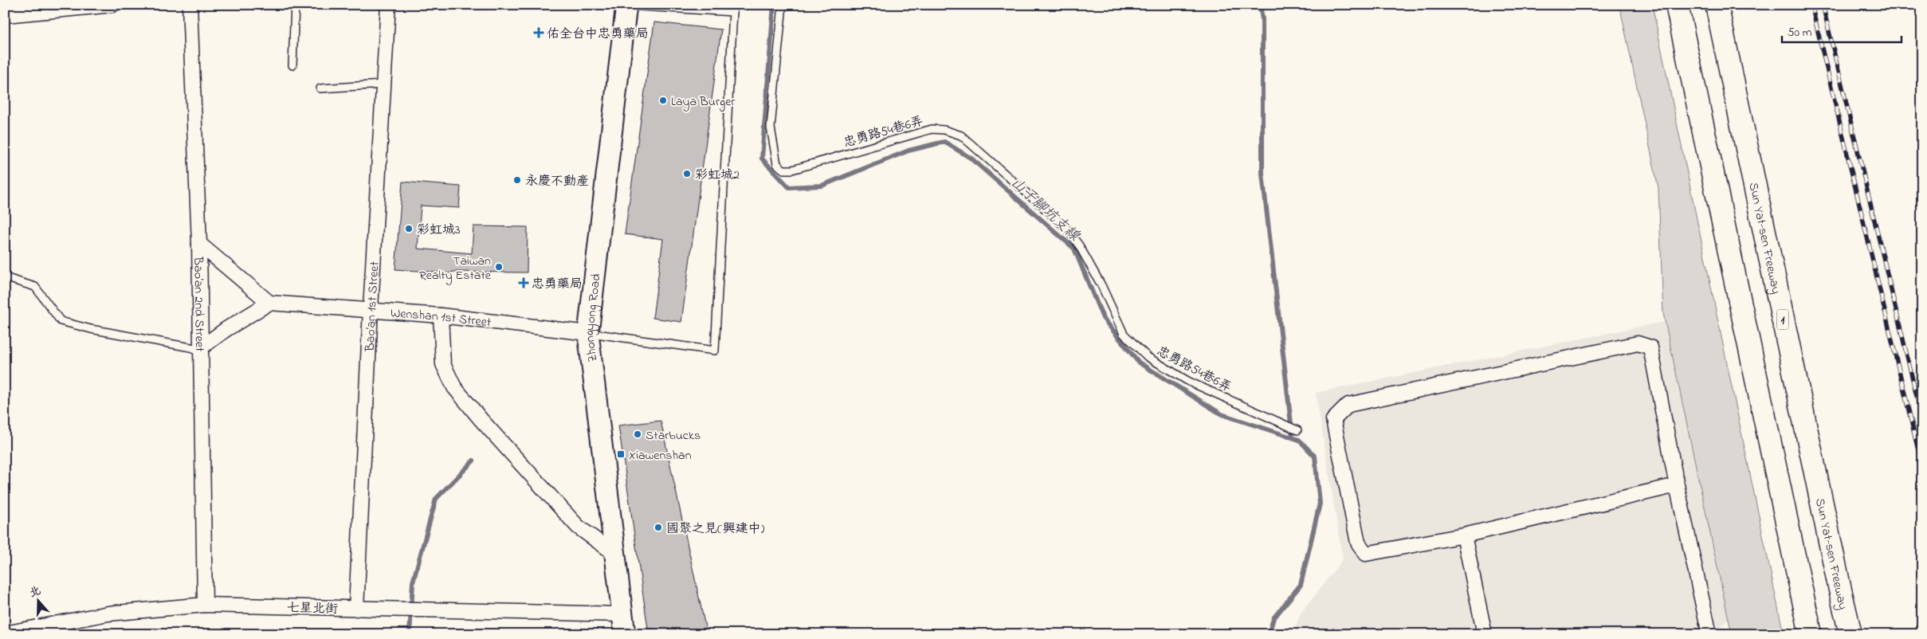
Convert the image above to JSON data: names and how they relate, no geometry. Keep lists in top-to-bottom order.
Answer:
{
  "streets": {
    "highway": ["Sun Yat-sen Freeway", "1"],
    "main road": ["Zhongyong Road"],
    "street": [
      "Bao’an 2nd Street",
      "Bao’an 1st Street",
      "Wenshan 1st Street",
      "七星北街"
    ],
    "lane": ["忠勇路54巷6弄"]
  },
  "crossings": [
    ["Bao’an 2nd Street", "七星北街"],
    ["Bao’an 1st Street", "Wenshan 1st Street"],
    ["Bao’an 1st Street", "七星北街"],
    ["Wenshan 1st Street", "Zhongyong Road"],
    ["Zhongyong Road", "七星北街"]
  ],
  "water": ["山子腳坑支線"],
  "places": {
    "health": ["佑全台中忠勇藥局", "忠勇藥局"],
    "other": [
      "Laya Burger",
      "彩虹城2",
      "永慶不動產",
      "彩虹城3",
      "Taiwan Realty Estate",
      "Starbucks",
      "國聚之見(興建中)"
    ],
    "transit": ["Xiawenshan"]
  },
  "scale_bar": "50 m",
  "north": "top"
}
